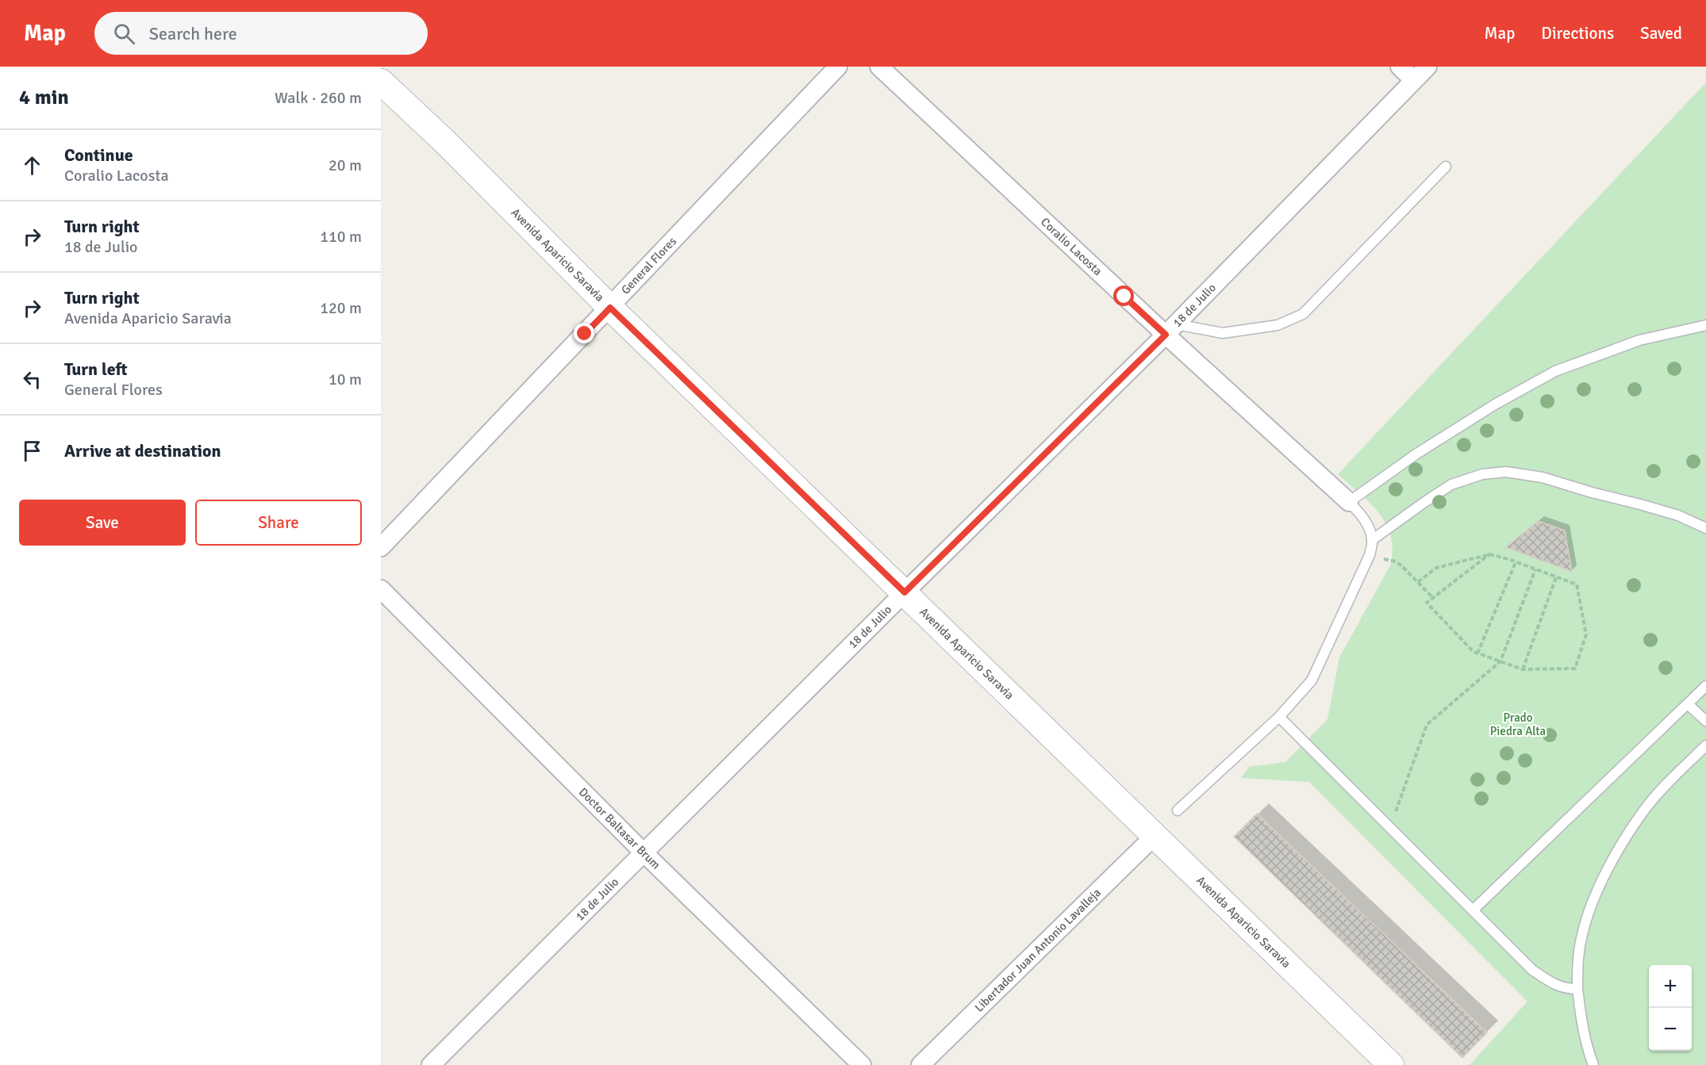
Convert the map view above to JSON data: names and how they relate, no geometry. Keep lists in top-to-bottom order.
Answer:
{
  "streets": {
    "street": [
      "Coralio Lacosta",
      "Avenida Aparicio Saravia",
      "General Flores",
      "18 de Julio",
      "Doctor Baltasar Brum",
      "Libertador Juan Antonio Lavalleja"
    ]
  },
  "crossings": [
    ["Coralio Lacosta", "18 de Julio"],
    ["Avenida Aparicio Saravia", "General Flores"],
    ["Avenida Aparicio Saravia", "18 de Julio"],
    ["Avenida Aparicio Saravia", "Libertador Juan Antonio Lavalleja"],
    ["18 de Julio", "Doctor Baltasar Brum"]
  ],
  "parks": ["Prado Piedra Alta"],
  "page": {
    "header": "Map",
    "search": "Search here",
    "nav": ["Map", "Directions", "Saved"],
    "heading": ["4 min", "Walk · 260 m"],
    "list": [
      ["Continue", "Coralio Lacosta", "20 m"],
      ["Turn right", "18 de Julio", "110 m"],
      ["Turn right", "Avenida Aparicio Saravia", "120 m"],
      ["Turn left", "General Flores", "10 m"],
      "Arrive at destination"
    ],
    "buttons": ["Save", "Share"],
    "map_buttons": ["+", "−"]
  }
}
